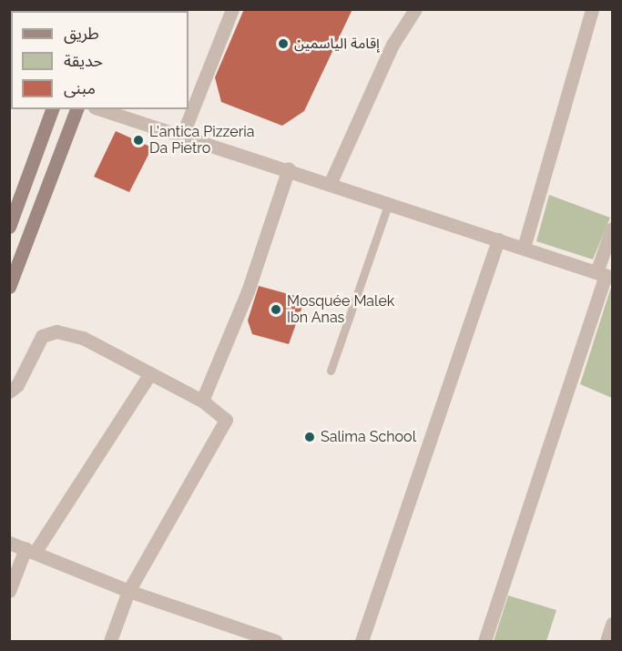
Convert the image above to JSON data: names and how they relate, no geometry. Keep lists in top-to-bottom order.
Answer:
{
  "places": [
    "إقامة الياسمين",
    "L'antica Pizzeria Da Pietro",
    "Mosquée Malek Ibn Anas",
    "Salima School"
  ],
  "legend": ["طريق", "حديقة", "مبنى"]
}
